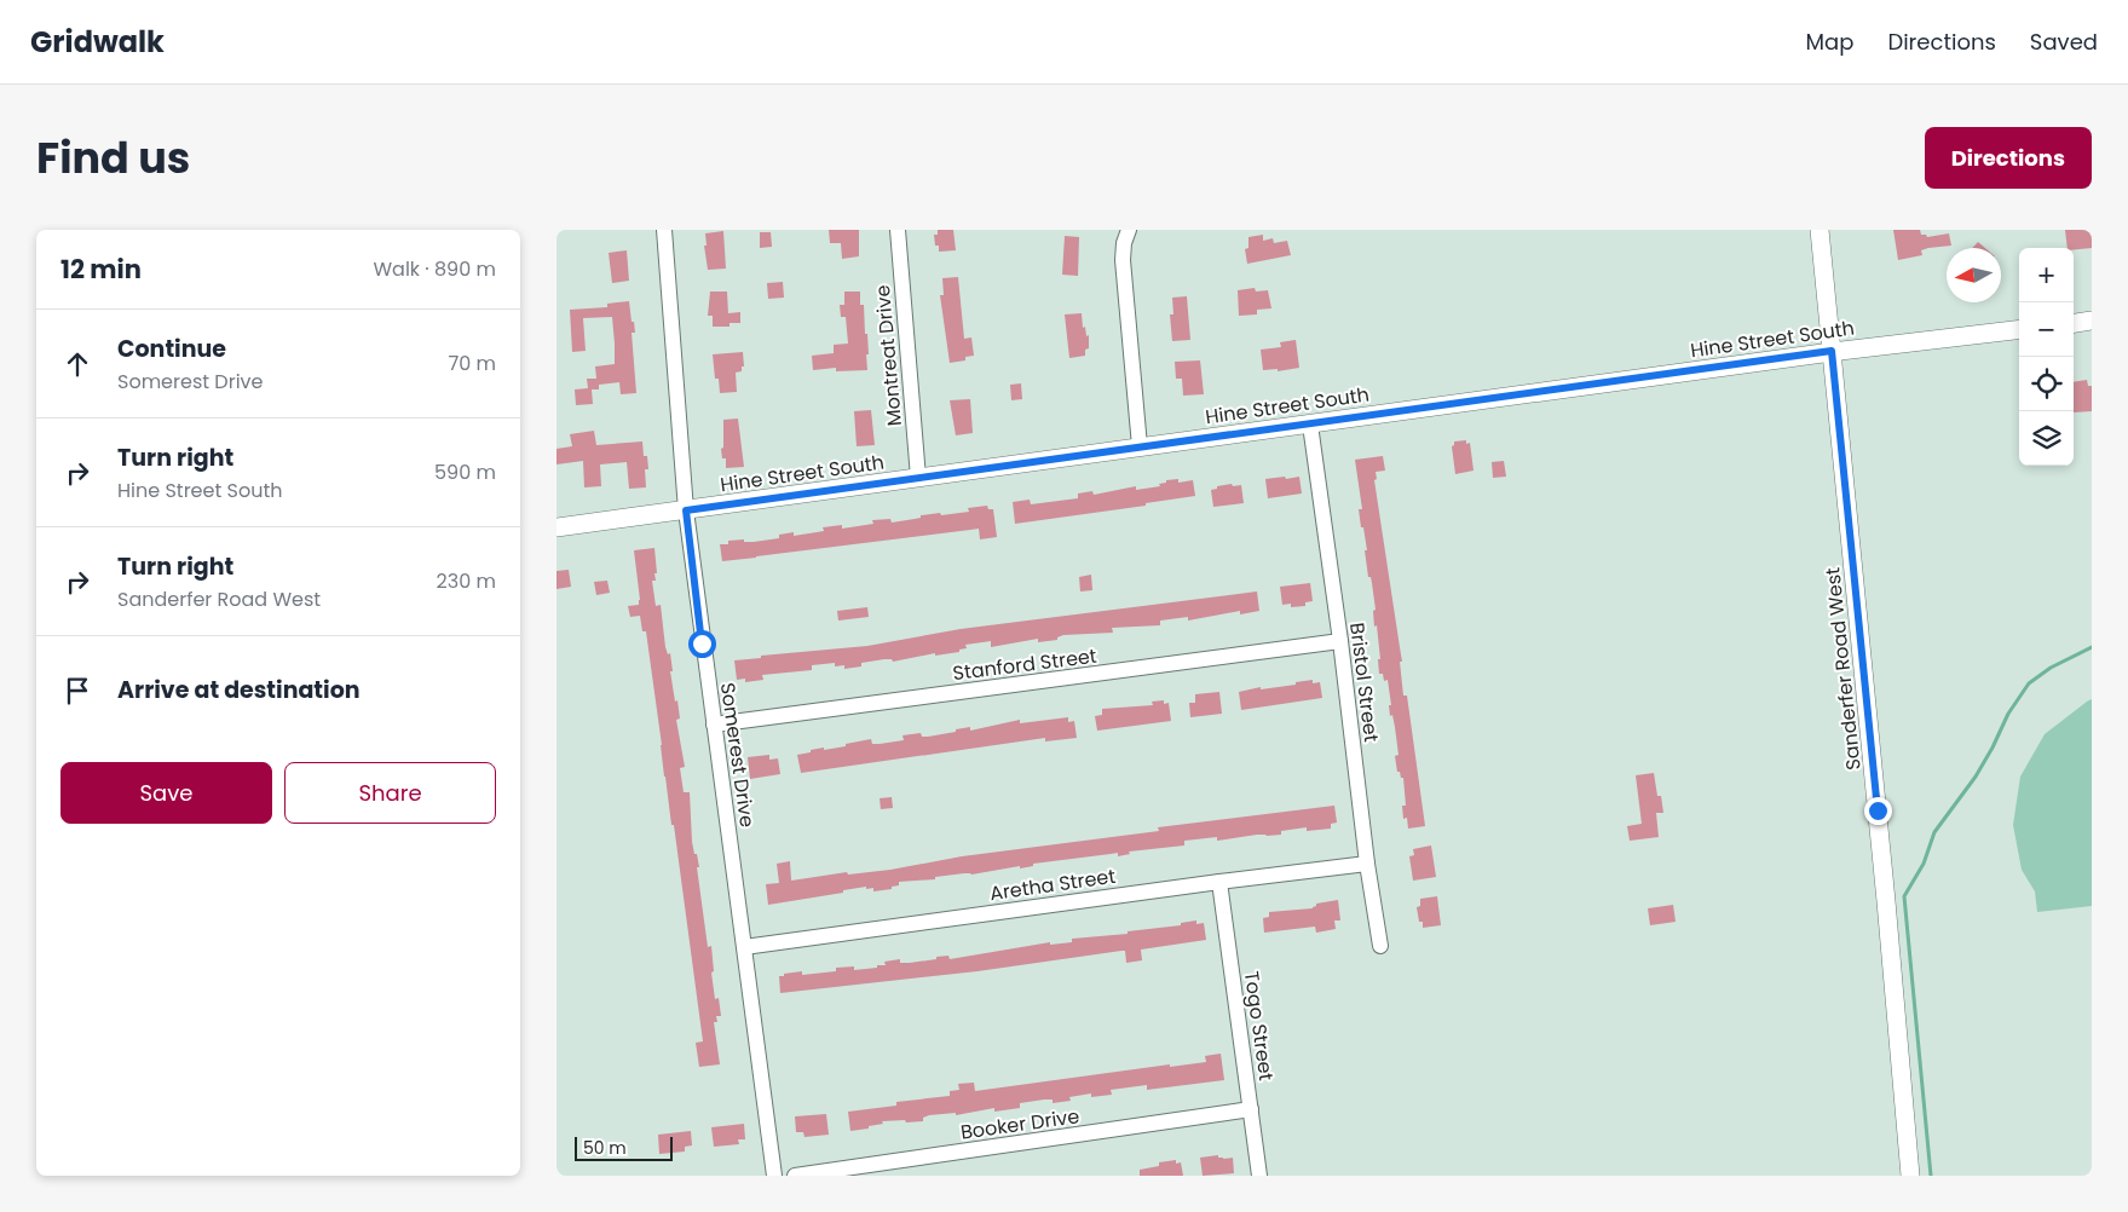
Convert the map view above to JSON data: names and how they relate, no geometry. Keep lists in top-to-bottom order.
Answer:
{
  "streets": {
    "street": [
      "Hine Street South",
      "Montreat Drive",
      "Stanford Street",
      "Sanderfer Road West",
      "Bristol Street",
      "Somerest Drive",
      "Aretha Street",
      "Togo Street",
      "Booker Drive"
    ]
  },
  "crossings": [
    ["Hine Street South", "Montreat Drive"],
    ["Hine Street South", "Sanderfer Road West"],
    ["Hine Street South", "Bristol Street"],
    ["Hine Street South", "Somerest Drive"],
    ["Stanford Street", "Bristol Street"],
    ["Stanford Street", "Somerest Drive"],
    ["Bristol Street", "Aretha Street"],
    ["Somerest Drive", "Aretha Street"],
    ["Aretha Street", "Togo Street"],
    ["Togo Street", "Booker Drive"]
  ],
  "scale_bar": "50 m",
  "north": "left",
  "page": {
    "header": "Gridwalk",
    "nav": ["Map", "Directions", "Saved"],
    "title": "Find us",
    "buttons": [
      "Directions",
      ["Save", "Share"]
    ],
    "heading": ["12 min", "Walk · 890 m"],
    "map_buttons": ["+", "−"],
    "list": [
      ["Continue", "Somerest Drive", "70 m"],
      ["Turn right", "Hine Street South", "590 m"],
      ["Turn right", "Sanderfer Road West", "230 m"],
      "Arrive at destination"
    ],
    "scale": "50 m"
  }
}
